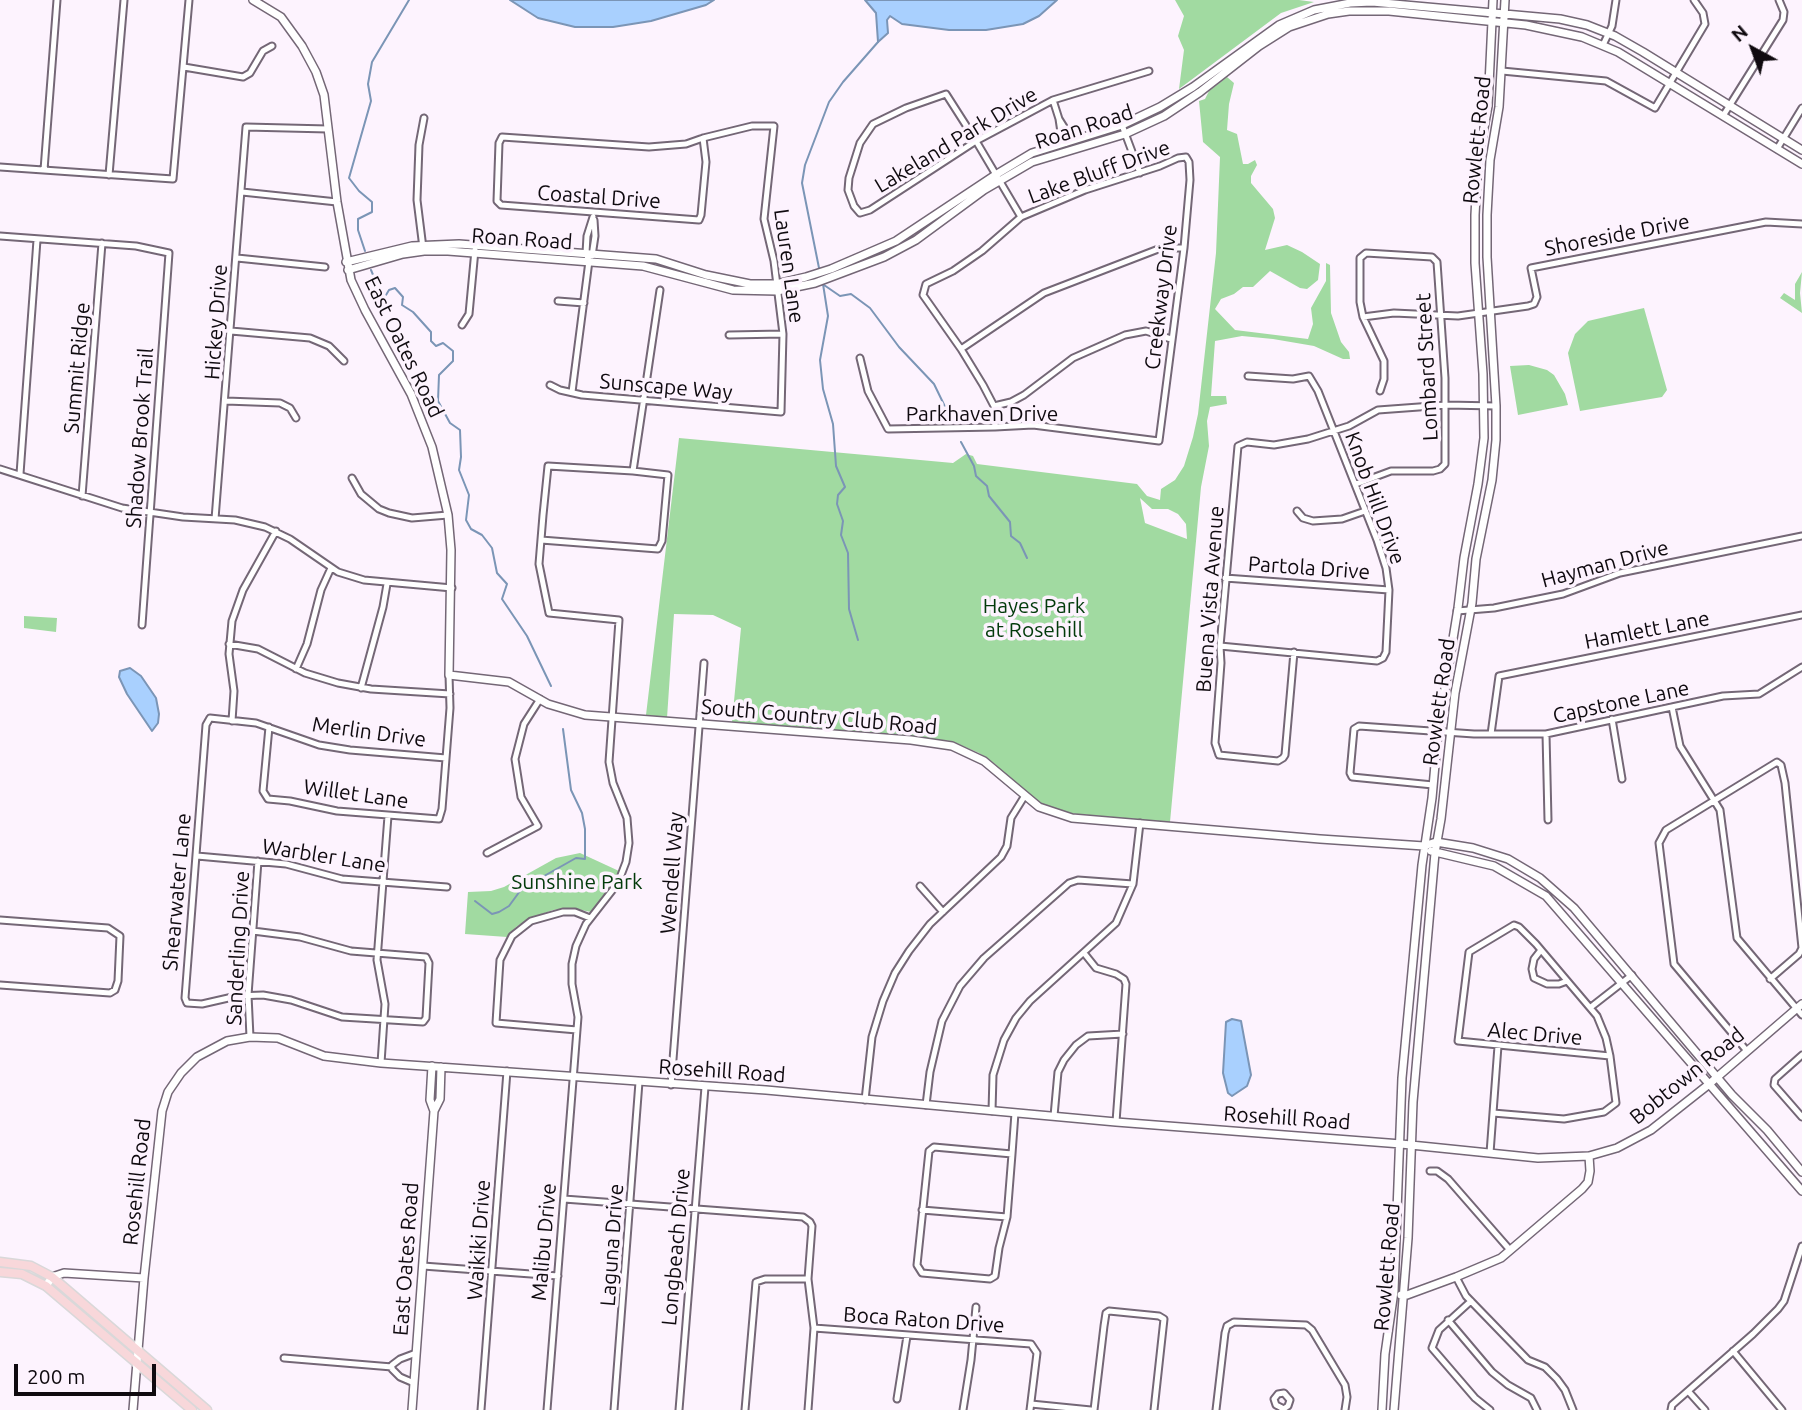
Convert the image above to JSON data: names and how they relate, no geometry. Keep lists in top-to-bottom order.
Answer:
{
  "streets": {
    "street": [
      "Roan Road",
      "Lakeland Park Drive",
      "Rowlett Road",
      "Lake Bluff Drive",
      "Coastal Drive",
      "Shoreside Drive",
      "Lauren Lane",
      "Creekway Drive",
      "Hickey Drive",
      "East Oates Road",
      "Lombard Street",
      "Summit Ridge",
      "Sunscape Way",
      "Parkhaven Drive",
      "Shadow Brook Trail",
      "Knob Hill Drive",
      "Hayman Drive",
      "Partola Drive",
      "Buena Vista Avenue",
      "Hamlett Lane",
      "Capstone Lane",
      "South Country Club Road",
      "Merlin Drive",
      "Willet Lane",
      "Warbler Lane",
      "Wendell Way",
      "Shearwater Lane",
      "Sanderling Drive",
      "Alec Drive",
      "Rosehill Road",
      "Bobtown Road",
      "Waikiki Drive",
      "Malibu Drive",
      "Laguna Drive",
      "Longbeach Drive",
      "Boca Raton Drive"
    ]
  },
  "crossings": [
    ["Roan Road", "Rowlett Road"],
    ["Roan Road", "Lauren Lane"],
    ["Roan Road", "East Oates Road"],
    ["Rowlett Road", "Shoreside Drive"],
    ["Rowlett Road", "Hayman Drive"],
    ["Rowlett Road", "Capstone Lane"],
    ["Rowlett Road", "South Country Club Road"],
    ["Rowlett Road", "Rosehill Road"],
    ["Lake Bluff Drive", "Creekway Drive"],
    ["Coastal Drive", "Lauren Lane"],
    ["Shoreside Drive", "Lombard Street"],
    ["Lauren Lane", "Sunscape Way"],
    ["Creekway Drive", "Parkhaven Drive"],
    ["Hickey Drive", "East Oates Road"],
    ["East Oates Road", "South Country Club Road"],
    ["East Oates Road", "Merlin Drive"],
    ["East Oates Road", "Willet Lane"],
    ["East Oates Road", "Rosehill Road"],
    ["Lombard Street", "Knob Hill Drive"],
    ["Summit Ridge", "Shadow Brook Trail"],
    ["Knob Hill Drive", "Partola Drive"],
    ["Knob Hill Drive", "Buena Vista Avenue"],
    ["Partola Drive", "Buena Vista Avenue"],
    ["Hamlett Lane", "Capstone Lane"],
    ["South Country Club Road", "Wendell Way"],
    ["South Country Club Road", "Bobtown Road"],
    ["South Country Club Road", "Malibu Drive"],
    ["Merlin Drive", "Willet Lane"],
    ["Merlin Drive", "Shearwater Lane"],
    ["Warbler Lane", "Shearwater Lane"],
    ["Warbler Lane", "Sanderling Drive"],
    ["Wendell Way", "Rosehill Road"],
    ["Shearwater Lane", "Sanderling Drive"],
    ["Sanderling Drive", "Rosehill Road"],
    ["Rosehill Road", "Bobtown Road"],
    ["Rosehill Road", "Waikiki Drive"],
    ["Rosehill Road", "Malibu Drive"],
    ["Rosehill Road", "Laguna Drive"],
    ["Rosehill Road", "Longbeach Drive"]
  ],
  "parks": ["Hayes Park at Rosehill", "Sunshine Park"],
  "scale_bar": "200 m",
  "north": "top left"
}
